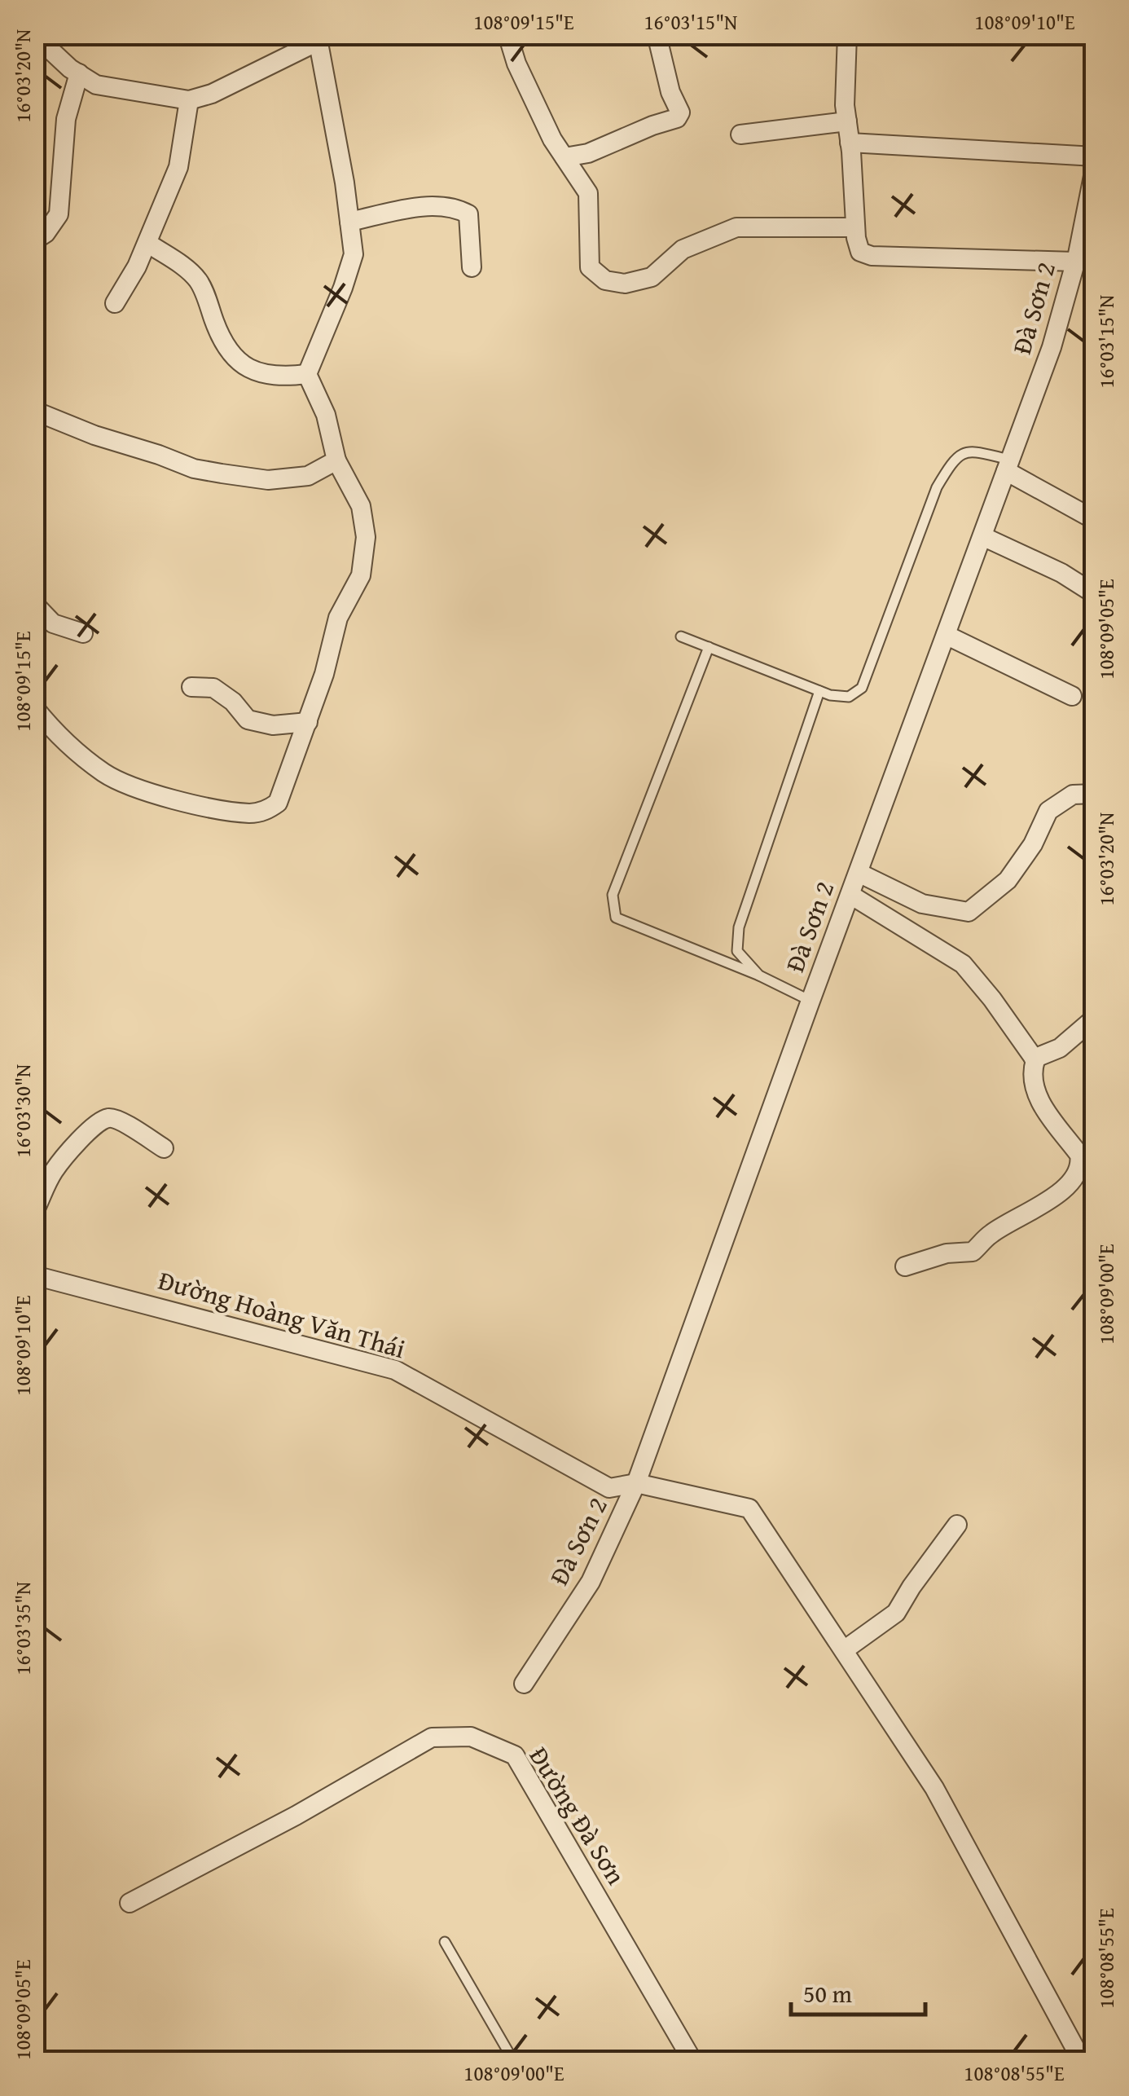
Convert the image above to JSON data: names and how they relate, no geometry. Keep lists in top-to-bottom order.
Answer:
{
  "streets": {
    "street": ["Đà Sơn 2", "Đường Hoàng Văn Thái", "Đường Đà Sơn"]
  },
  "crossings": [
    ["Đà Sơn 2", "Đường Hoàng Văn Thái"]
  ],
  "scale_bar": "50 m",
  "coordinates": [
    "108°09'15\"E",
    "16°03'15\"N",
    "108°09'10\"E",
    "16°03'20\"N",
    "108°09'05\"E",
    "16°03'30\"N",
    "108°09'00\"E",
    "16°03'35\"N",
    "108°08'55\"E"
  ]
}
